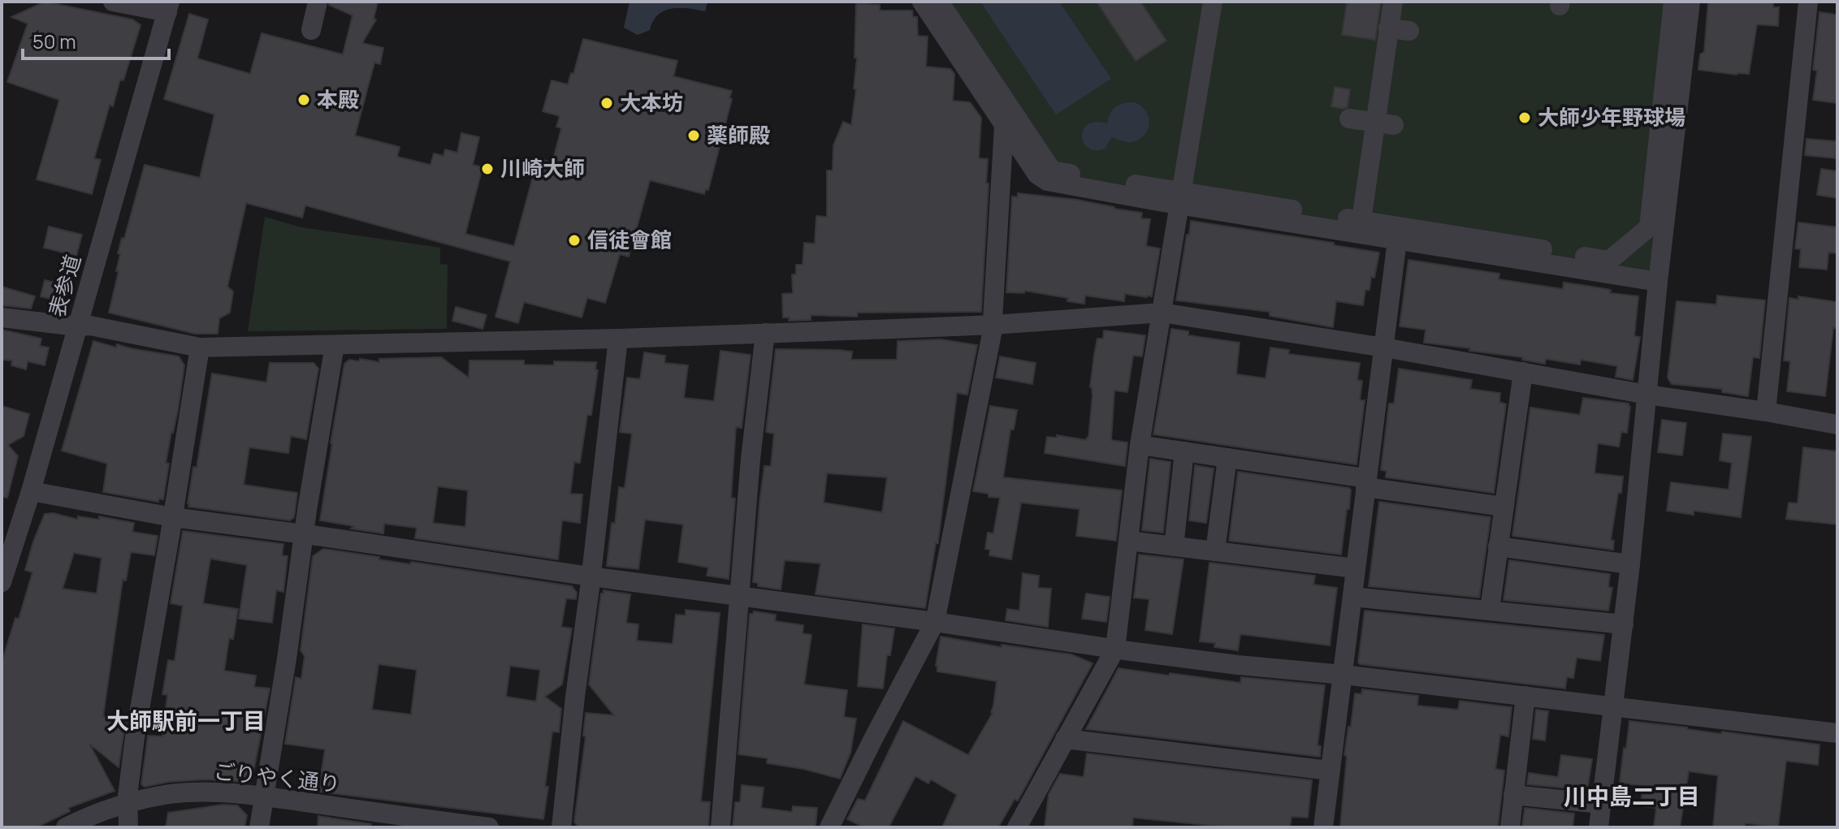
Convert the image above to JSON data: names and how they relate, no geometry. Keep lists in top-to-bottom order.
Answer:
{
  "streets": {
    "street": ["表参道", "ごりやく通り"]
  },
  "districts": ["大師駅前一丁目", "川中島二丁目"],
  "places": [
    "本殿",
    "大本坊",
    "大師少年野球場",
    "薬師殿",
    "川崎大師",
    "信徒會館"
  ],
  "scale_bar": "50 m"
}
